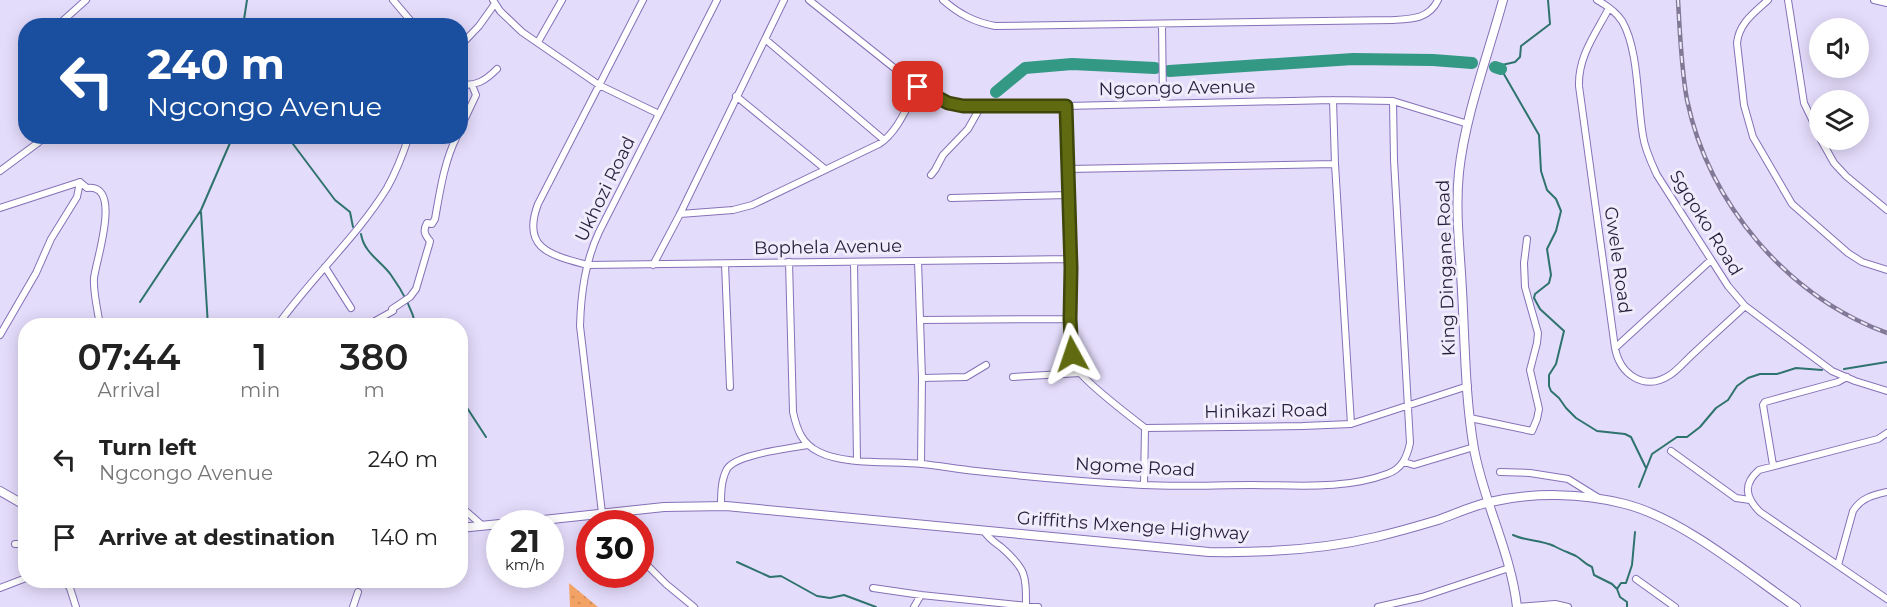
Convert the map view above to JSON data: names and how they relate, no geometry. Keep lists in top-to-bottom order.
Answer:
{
  "streets": {
    "street": [
      "Ngcongo Avenue",
      "Ukhozi Road",
      "Sgqoko Road",
      "Bophela Avenue",
      "Gwele Road",
      "King Dingane Road",
      "Hinikazi Road",
      "Ngome Road",
      "Griffiths Mxenge Highway"
    ]
  },
  "crossings": [
    ["Ngcongo Avenue", "King Dingane Road"],
    ["Ukhozi Road", "Bophela Avenue"],
    ["Sgqoko Road", "Gwele Road"],
    ["King Dingane Road", "Hinikazi Road"],
    ["King Dingane Road", "Griffiths Mxenge Highway"]
  ],
  "page": {
    "turn": ["240 m", "Ngcongo Avenue"],
    "eta": [
      "07:44",
      "Arrival",
      "1",
      "min",
      "380",
      "m"
    ],
    "list": [
      {
        "name": "Turn left",
        "note": "Ngcongo Avenue",
        "value": "240 m"
      },
      {
        "name": "Arrive at destination",
        "value": "140 m"
      }
    ],
    "speed": "21 km/h",
    "limit": "30"
  }
}
